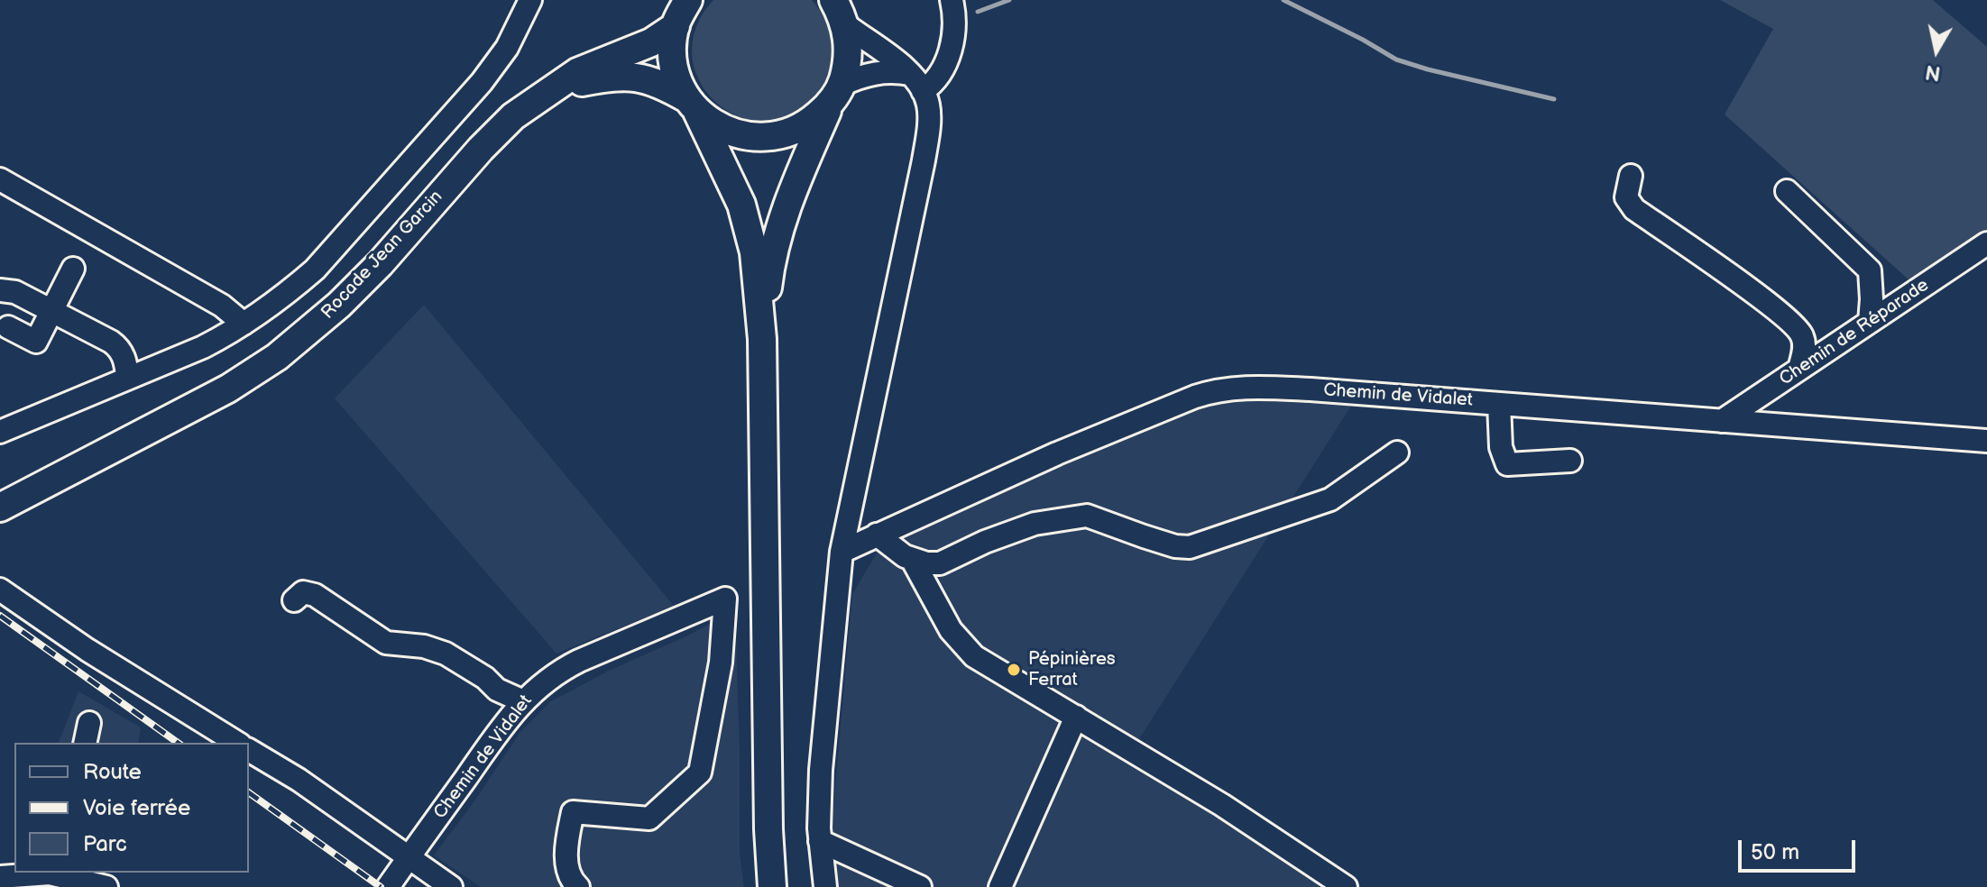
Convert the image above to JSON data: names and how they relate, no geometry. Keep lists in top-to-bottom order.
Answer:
{
  "streets": {
    "main road": ["Rocade Jean Garcin"],
    "street": ["Chemin de Réparade", "Chemin de Vidalet"]
  },
  "crossings": [
    ["Chemin de Réparade", "Chemin de Vidalet"]
  ],
  "places": ["Pépinières Ferrat"],
  "legend": ["Route", "Voie ferrée", "Parc"],
  "scale_bar": "50 m",
  "north": "bottom"
}
